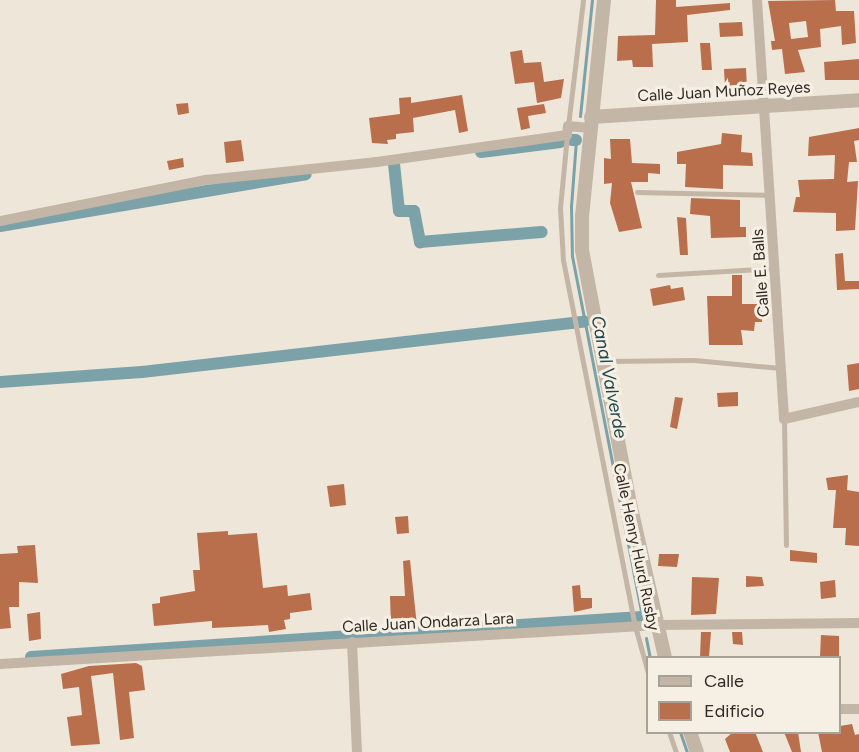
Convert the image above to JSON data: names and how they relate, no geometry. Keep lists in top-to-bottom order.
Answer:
{
  "streets": {
    "street": [
      "Calle Juan Muñoz Reyes",
      "Calle E. Balls",
      "Calle Henry Hurd Rusby",
      "Calle Juan Ondarza Lara"
    ]
  },
  "crossings": [
    ["Calle Juan Muñoz Reyes", "Calle E. Balls"],
    ["Calle Juan Muñoz Reyes", "Calle Henry Hurd Rusby"],
    ["Calle Henry Hurd Rusby", "Calle Juan Ondarza Lara"]
  ],
  "water": ["Canal Valverde"],
  "legend": ["Calle", "Edificio"]
}
